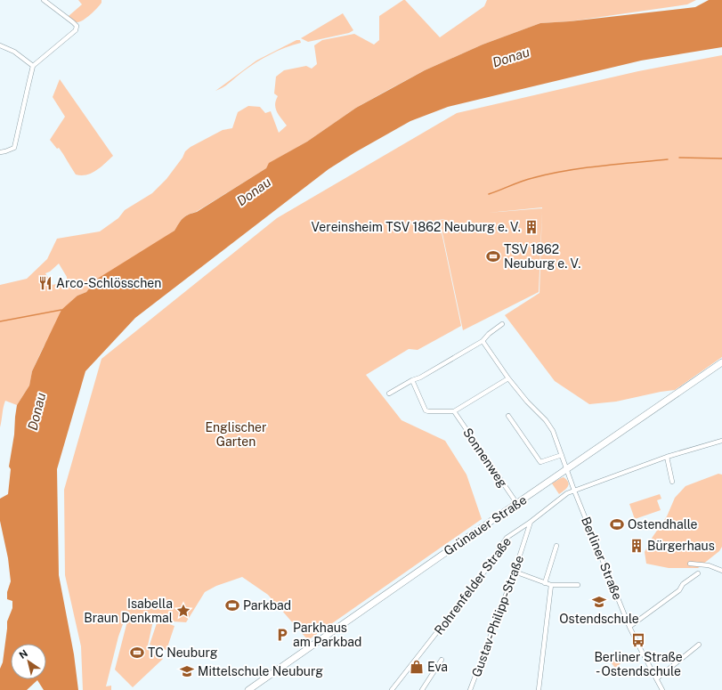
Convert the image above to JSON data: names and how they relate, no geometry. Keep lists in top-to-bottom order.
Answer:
{
  "streets": {
    "street": [
      "Sonnenweg",
      "Grünauer Straße",
      "Berliner Straße",
      "Rohrenfelder Straße",
      "Gustav-Philipp-Straße"
    ]
  },
  "crossings": [
    ["Sonnenweg", "Grünauer Straße"],
    ["Grünauer Straße", "Berliner Straße"],
    ["Berliner Straße", "Rohrenfelder Straße"],
    ["Rohrenfelder Straße", "Gustav-Philipp-Straße"]
  ],
  "water": ["Donau"],
  "parks": ["Englischer Garten"],
  "places": {
    "building": ["Vereinsheim TSV 1862 Neuburg e. V.", "Bürgerhaus"],
    "sports": [
      "TSV 1862 Neuburg e. V.",
      "Ostendhalle",
      "Parkbad",
      "TC Neuburg"
    ],
    "restaurant": ["Arco-Schlösschen"],
    "school or university": ["Ostendschule", "Mittelschule Neuburg"],
    "place": ["Isabella Braun Denkmal"],
    "parking": ["Parkhaus am Parkbad"],
    "bus stop": ["Berliner Straße - Ostendschule"],
    "shop": ["Eva"]
  },
  "north": "top left"
}
